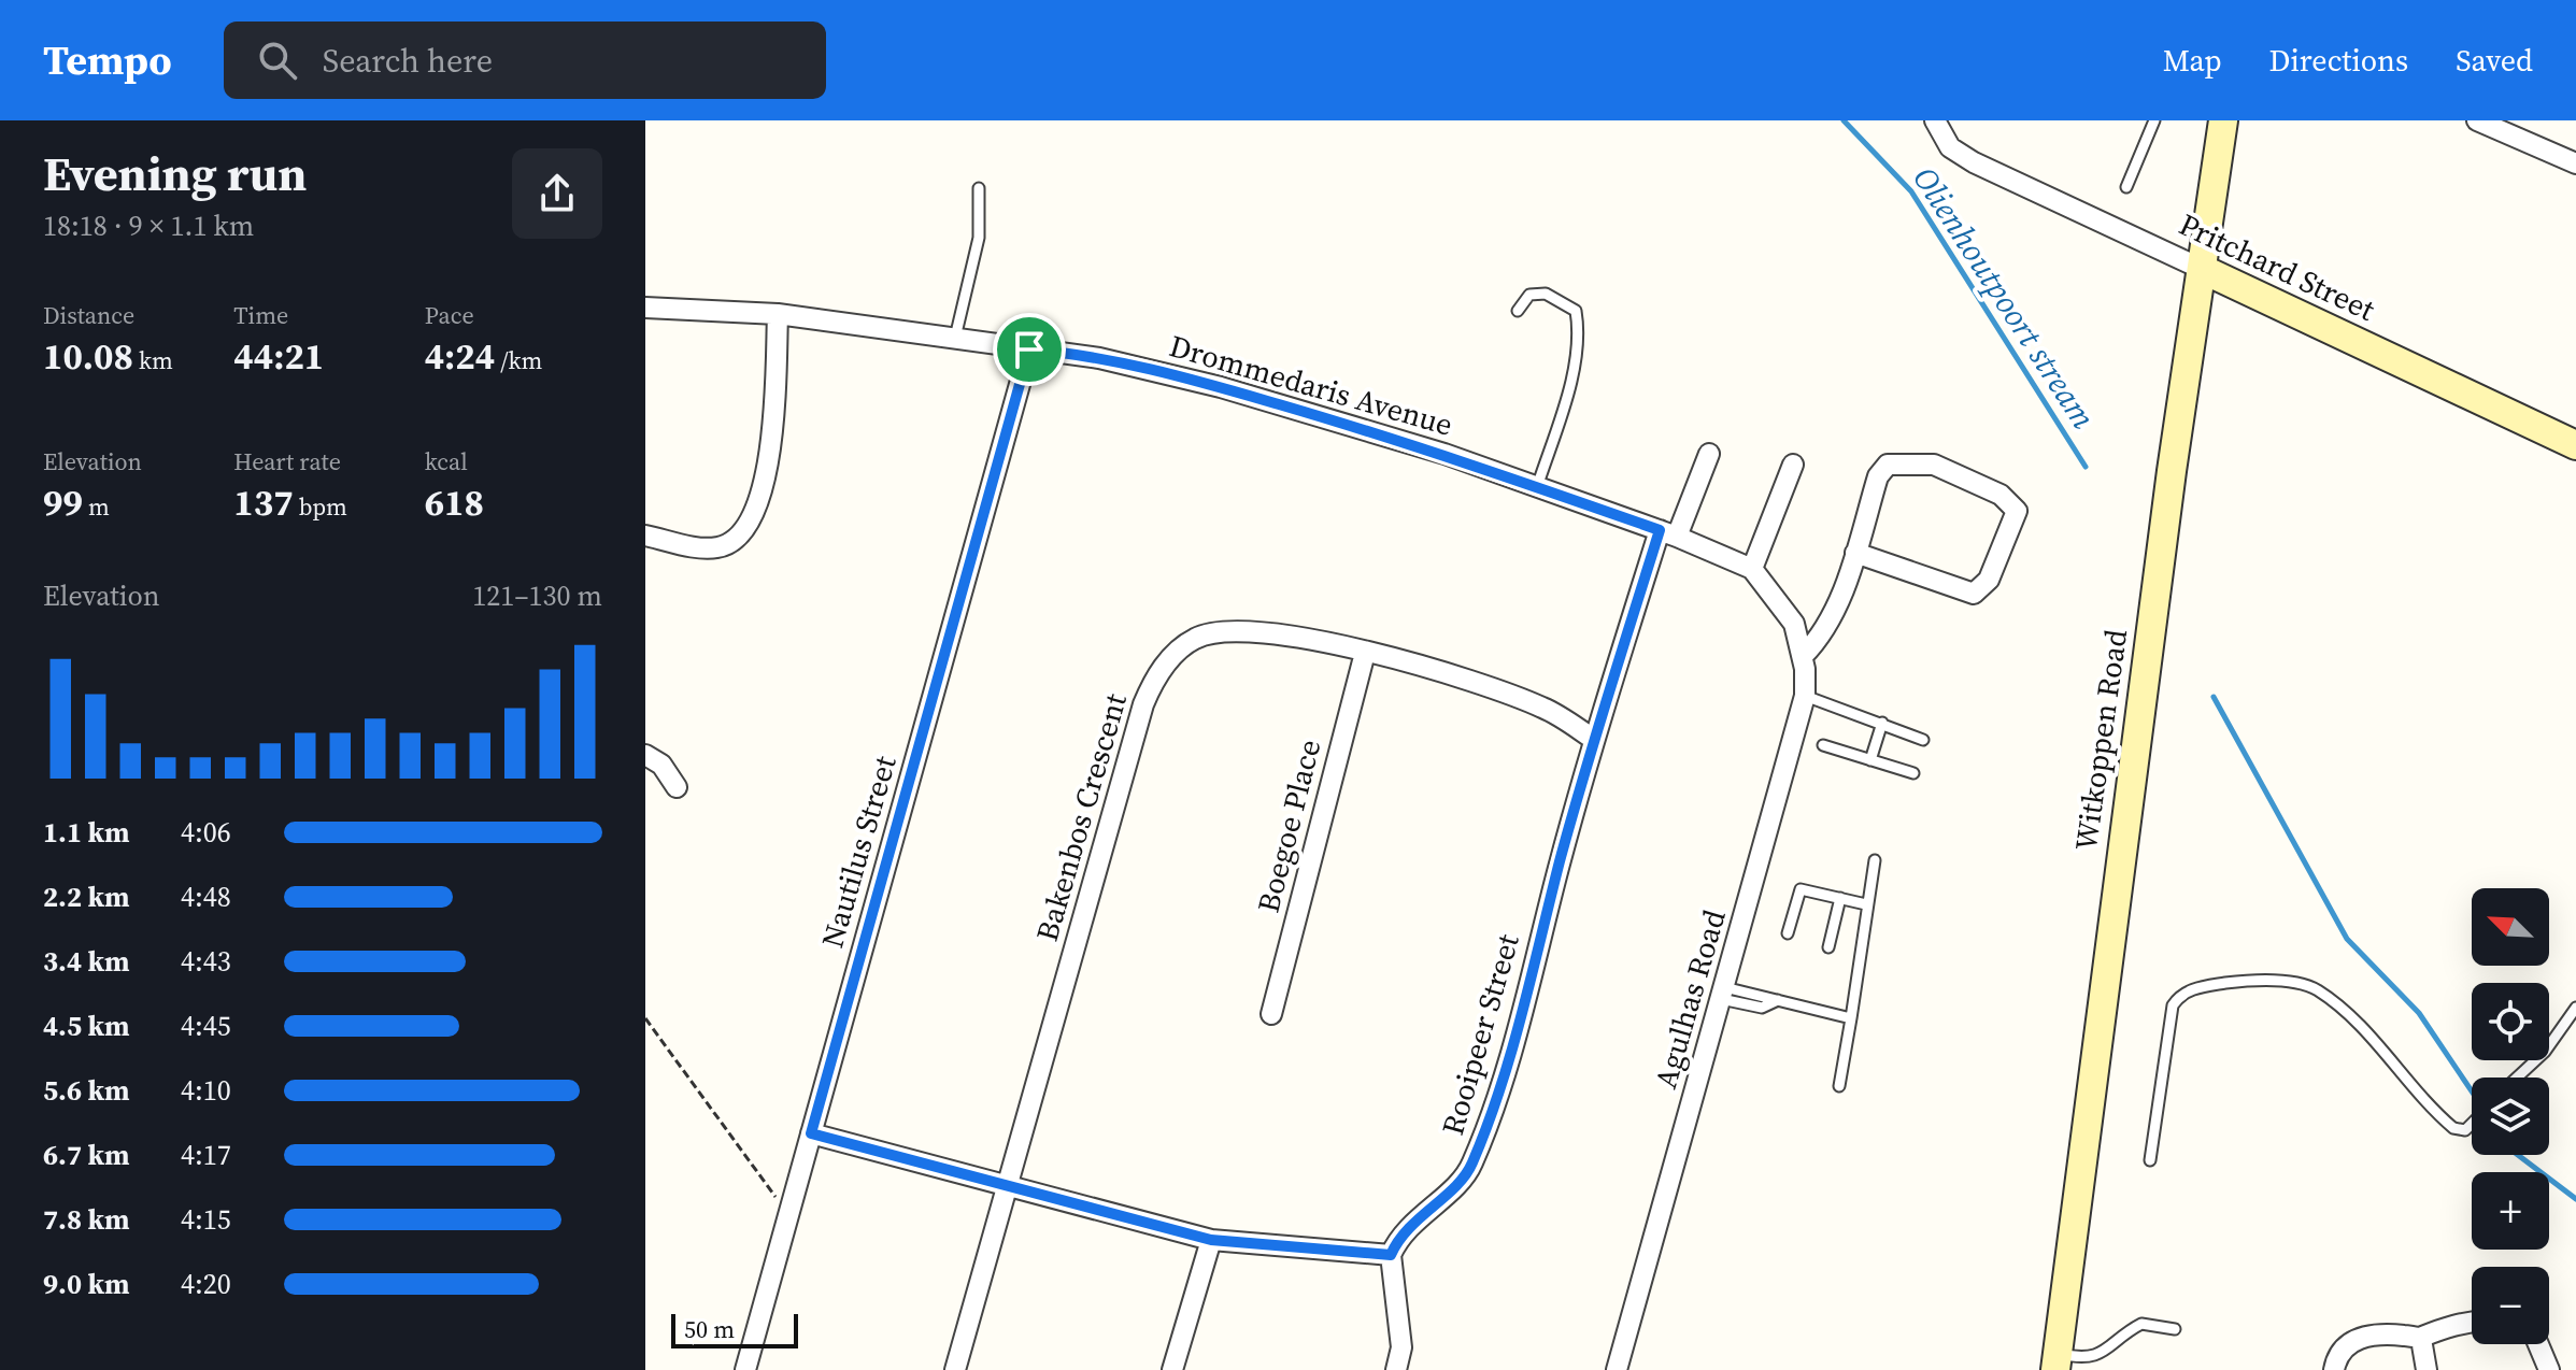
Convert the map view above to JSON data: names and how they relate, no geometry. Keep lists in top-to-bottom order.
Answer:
{
  "streets": {
    "main road": ["Pritchard Street", "Witkoppen Road"],
    "street": [
      "Drommedaris Avenue",
      "Bakenbos Crescent",
      "Boegoe Place",
      "Nautilus Street",
      "Agulhas Road",
      "Rooipeer Street"
    ]
  },
  "crossings": [
    ["Pritchard Street", "Witkoppen Road"],
    ["Drommedaris Avenue", "Nautilus Street"],
    ["Drommedaris Avenue", "Agulhas Road"],
    ["Drommedaris Avenue", "Rooipeer Street"],
    ["Bakenbos Crescent", "Boegoe Place"],
    ["Bakenbos Crescent", "Rooipeer Street"]
  ],
  "water": ["Olienhoutpoort stream"],
  "scale_bar": "50 m",
  "north": "top left",
  "page": {
    "header": "Tempo",
    "search": "Search here",
    "nav": ["Map", "Directions", "Saved"],
    "heading": ["Evening run", "18:18 · 9 × 1.1 km"],
    "stats": [
      ["Distance", "10.08 km"],
      ["Time", "44:21"],
      ["Pace", "4:24 /km"],
      ["Elevation", "99 m"],
      ["Heart rate", "137 bpm"],
      ["kcal", "618"]
    ],
    "chart": ["Elevation", "121–130 m"],
    "list": [
      {
        "name": "1.1 km",
        "note": "4:06"
      },
      {
        "name": "2.2 km",
        "note": "4:48"
      },
      {
        "name": "3.4 km",
        "note": "4:43"
      },
      {
        "name": "4.5 km",
        "note": "4:45"
      },
      {
        "name": "5.6 km",
        "note": "4:10"
      },
      {
        "name": "6.7 km",
        "note": "4:17"
      },
      {
        "name": "7.8 km",
        "note": "4:15"
      },
      {
        "name": "9.0 km",
        "note": "4:20"
      }
    ],
    "map_buttons": ["+", "−"],
    "scale": "50 m"
  }
}
